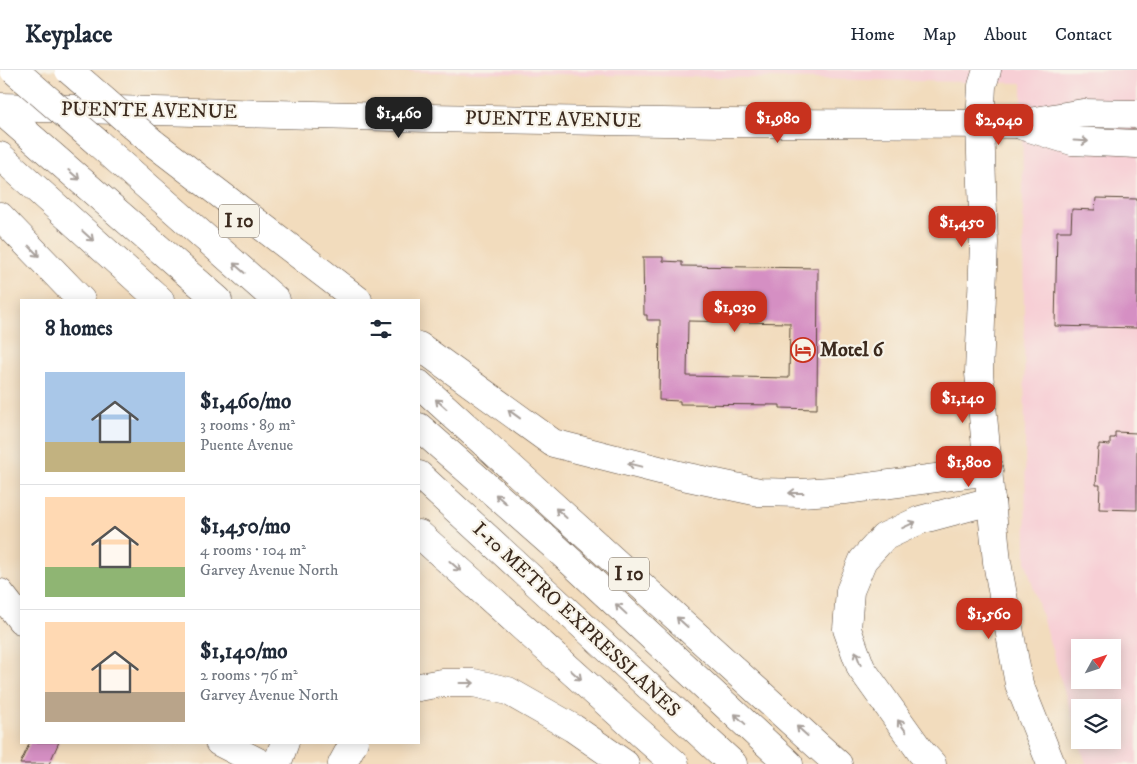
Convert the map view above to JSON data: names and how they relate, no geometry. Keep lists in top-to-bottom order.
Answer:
{
  "streets": {
    "main road": ["PUENTE AVENUE", "I 10", "I-10 METRO EXPRESSLANES"]
  },
  "places": {
    "hotel": ["Motel 6"]
  },
  "north": "top right",
  "page": {
    "header": "Keyplace",
    "nav": [
      "Home",
      "Map",
      "About",
      "Contact"
    ],
    "price": [
      "$1,460",
      "$1,980",
      "$2,040",
      "$1,450",
      "$1,030",
      "$1,140",
      "$1,800",
      "$1,560"
    ],
    "heading": "8 homes",
    "list": [
      {
        "name": "$1,460/mo",
        "note": "3 rooms · 89 m² · Puente Avenue"
      },
      {
        "name": "$1,450/mo",
        "note": "4 rooms · 104 m² · Garvey Avenue North"
      },
      {
        "name": "$1,140/mo",
        "note": "2 rooms · 76 m² · Garvey Avenue North"
      }
    ]
  }
}
